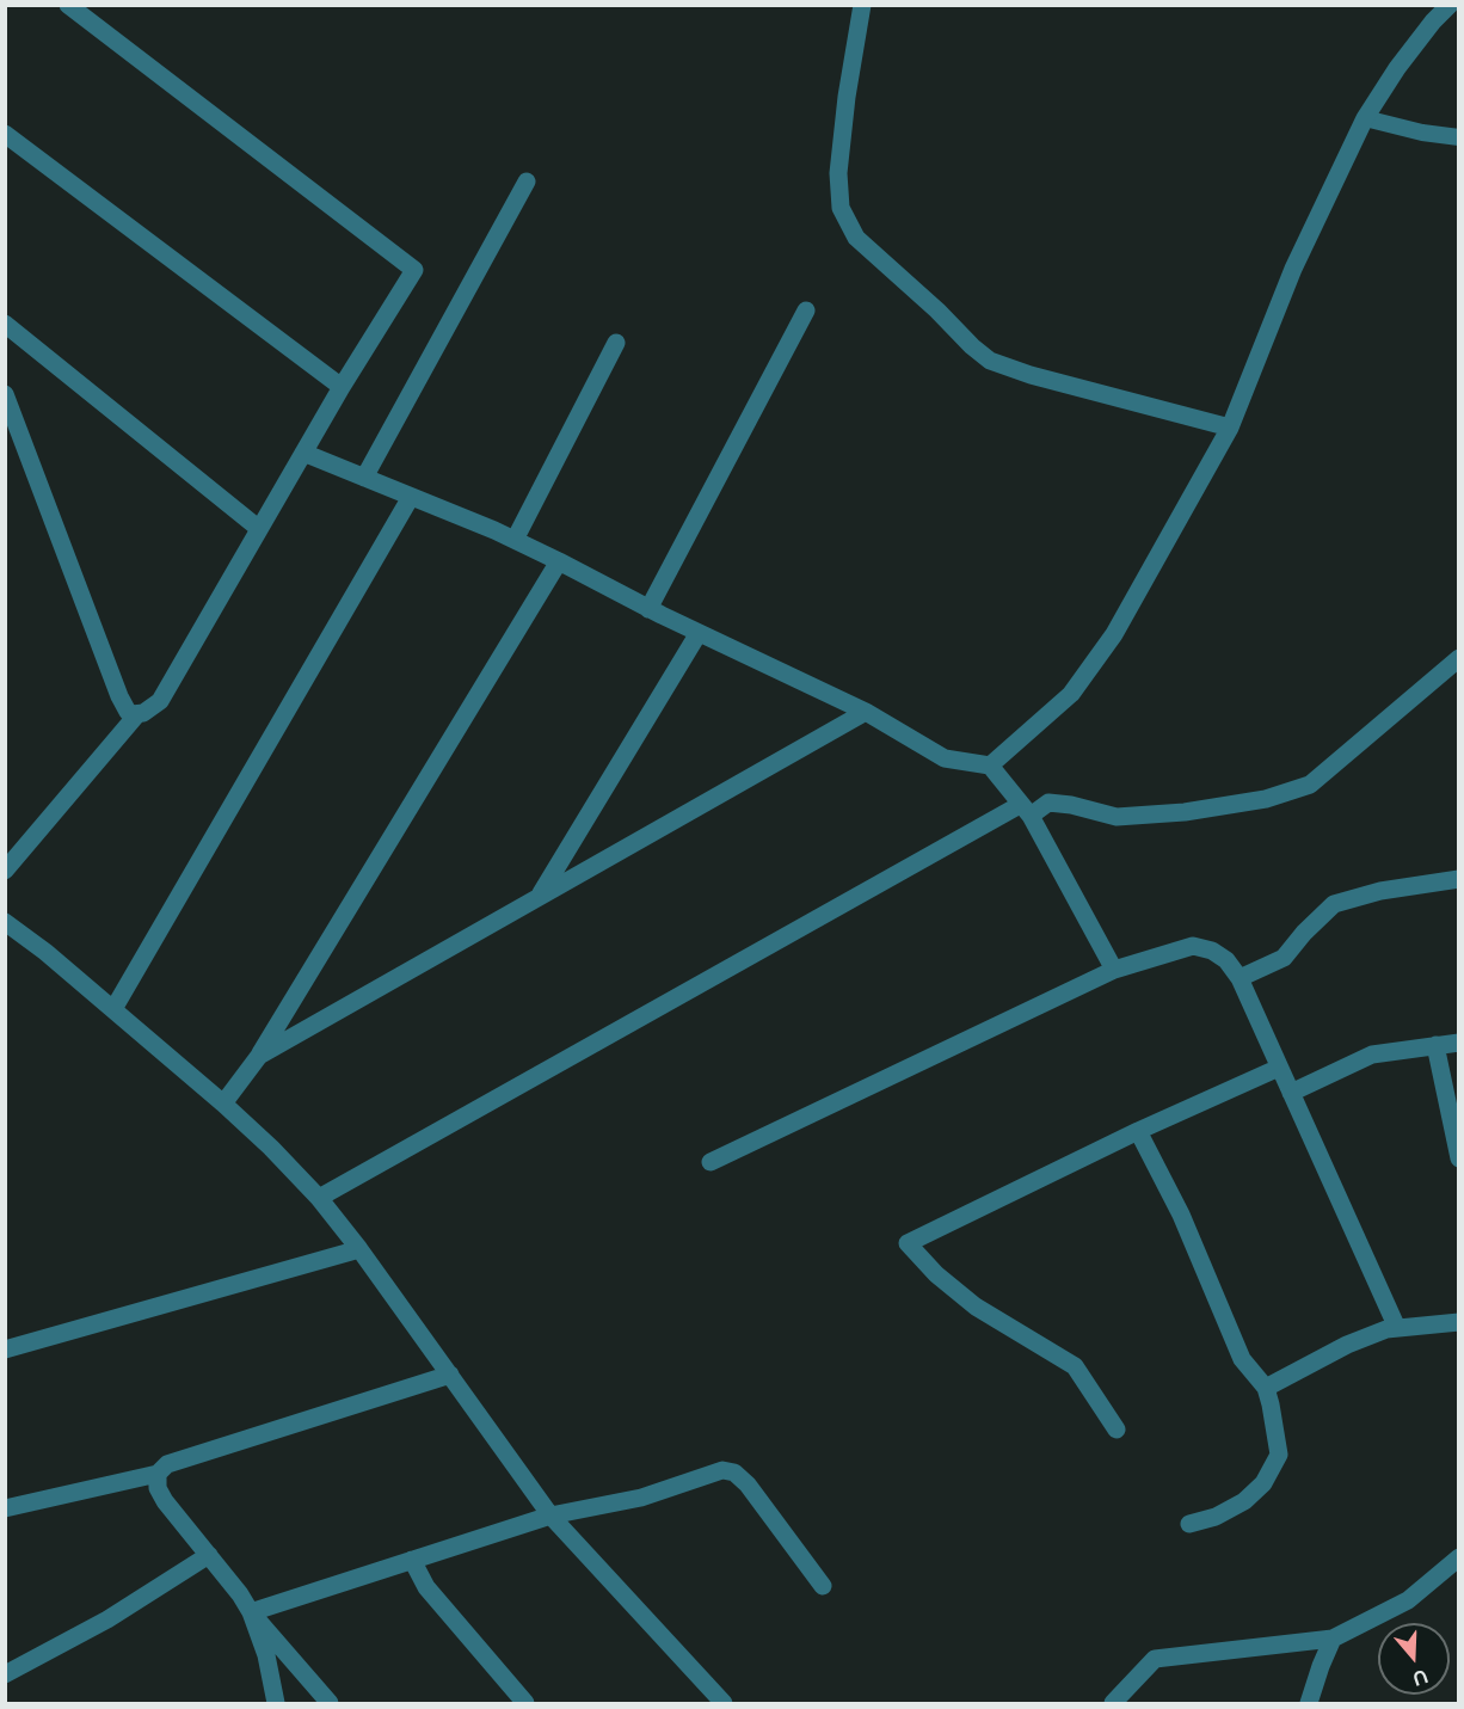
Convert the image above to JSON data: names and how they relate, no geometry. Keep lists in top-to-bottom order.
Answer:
{
  "north": "bottom"
}
